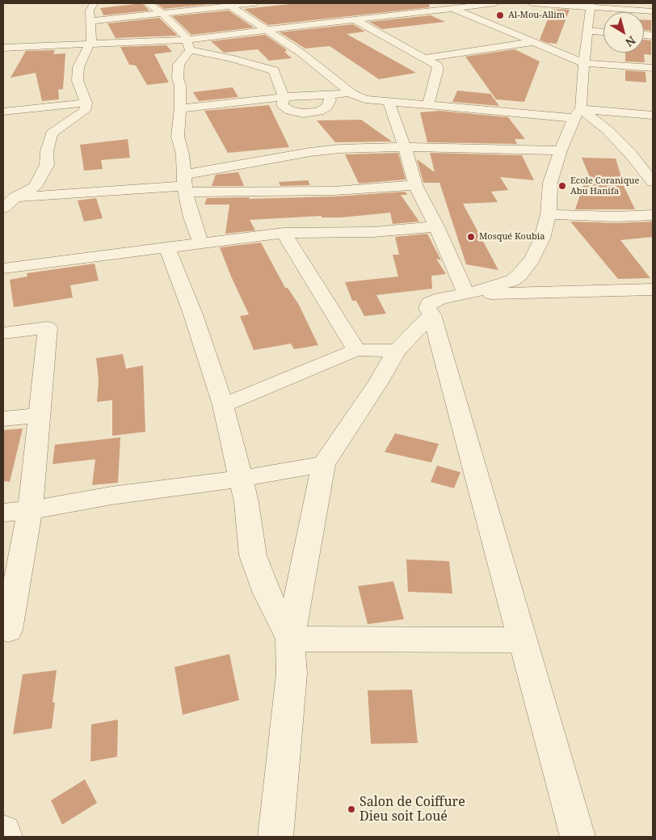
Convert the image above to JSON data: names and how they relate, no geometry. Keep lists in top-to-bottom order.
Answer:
{
  "places": [
    "Al-Mou-Allim",
    "Ecole Coranique Abu Hanifa",
    "Mosqué Koubia",
    "Salon de Coiffure Dieu soit Loué"
  ],
  "north": "bottom right"
}
